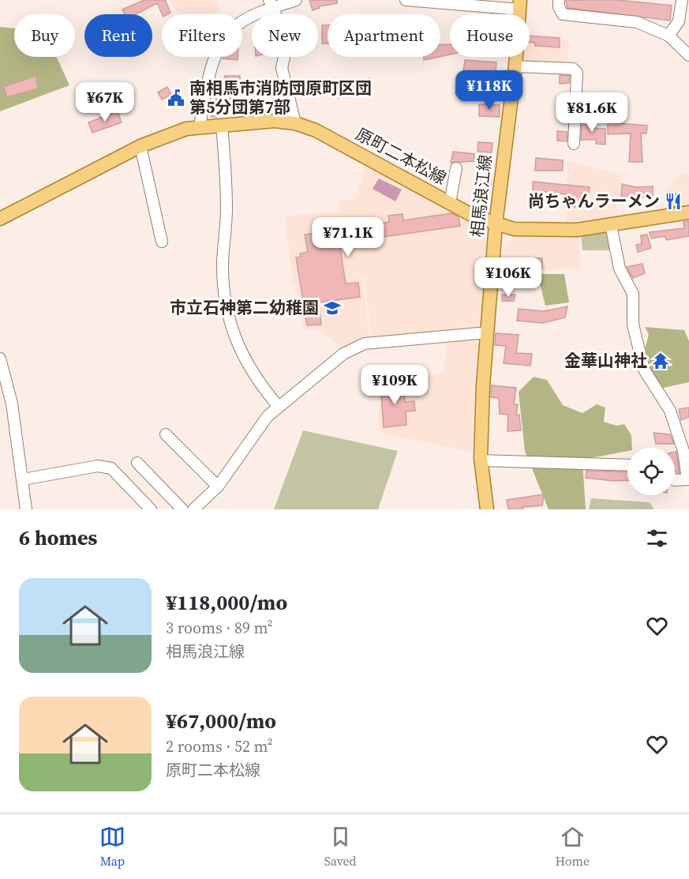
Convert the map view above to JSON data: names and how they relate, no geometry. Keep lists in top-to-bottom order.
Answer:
{
  "streets": {
    "main road": ["原町二本松線", "相馬浪江線"]
  },
  "crossings": [
    ["原町二本松線", "相馬浪江線"]
  ],
  "places": {
    "public building": ["南相馬市消防団原町区団 第5分団第7部"],
    "restaurant": ["尚ちゃんラーメン"],
    "school or university": ["市立石神第二幼稚園"],
    "temple": ["金華山神社"]
  },
  "page": {
    "chip": [
      "Buy",
      "Rent",
      "Filters",
      "New",
      "Apartment",
      "House"
    ],
    "price": [
      "¥118K",
      "¥67K",
      "¥81.6K",
      "¥71.1K",
      "¥106K",
      "¥109K"
    ],
    "heading": "6 homes",
    "list": [
      {
        "name": "¥118,000/mo",
        "note": "3 rooms · 89 m² · 相馬浪江線"
      },
      {
        "name": "¥67,000/mo",
        "note": "2 rooms · 52 m² · 原町二本松線"
      }
    ],
    "tabs": ["Map", "Saved", "Home"]
  }
}
